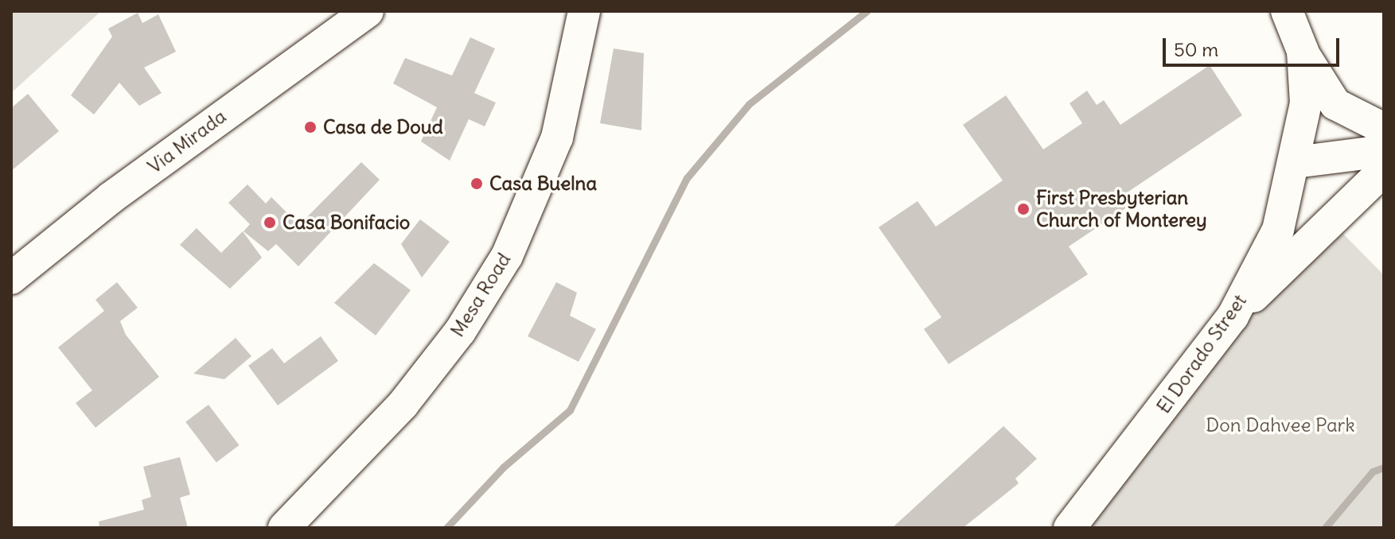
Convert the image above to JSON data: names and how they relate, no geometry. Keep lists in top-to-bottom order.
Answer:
{
  "streets": {
    "street": ["Via Mirada", "Mesa Road", "El Dorado Street"]
  },
  "parks": ["Don Dahvee Park"],
  "places": [
    "Casa de Doud",
    "Casa Buelna",
    "First Presbyterian Church of Monterey",
    "Casa Bonifacio"
  ],
  "scale_bar": "50 m"
}
